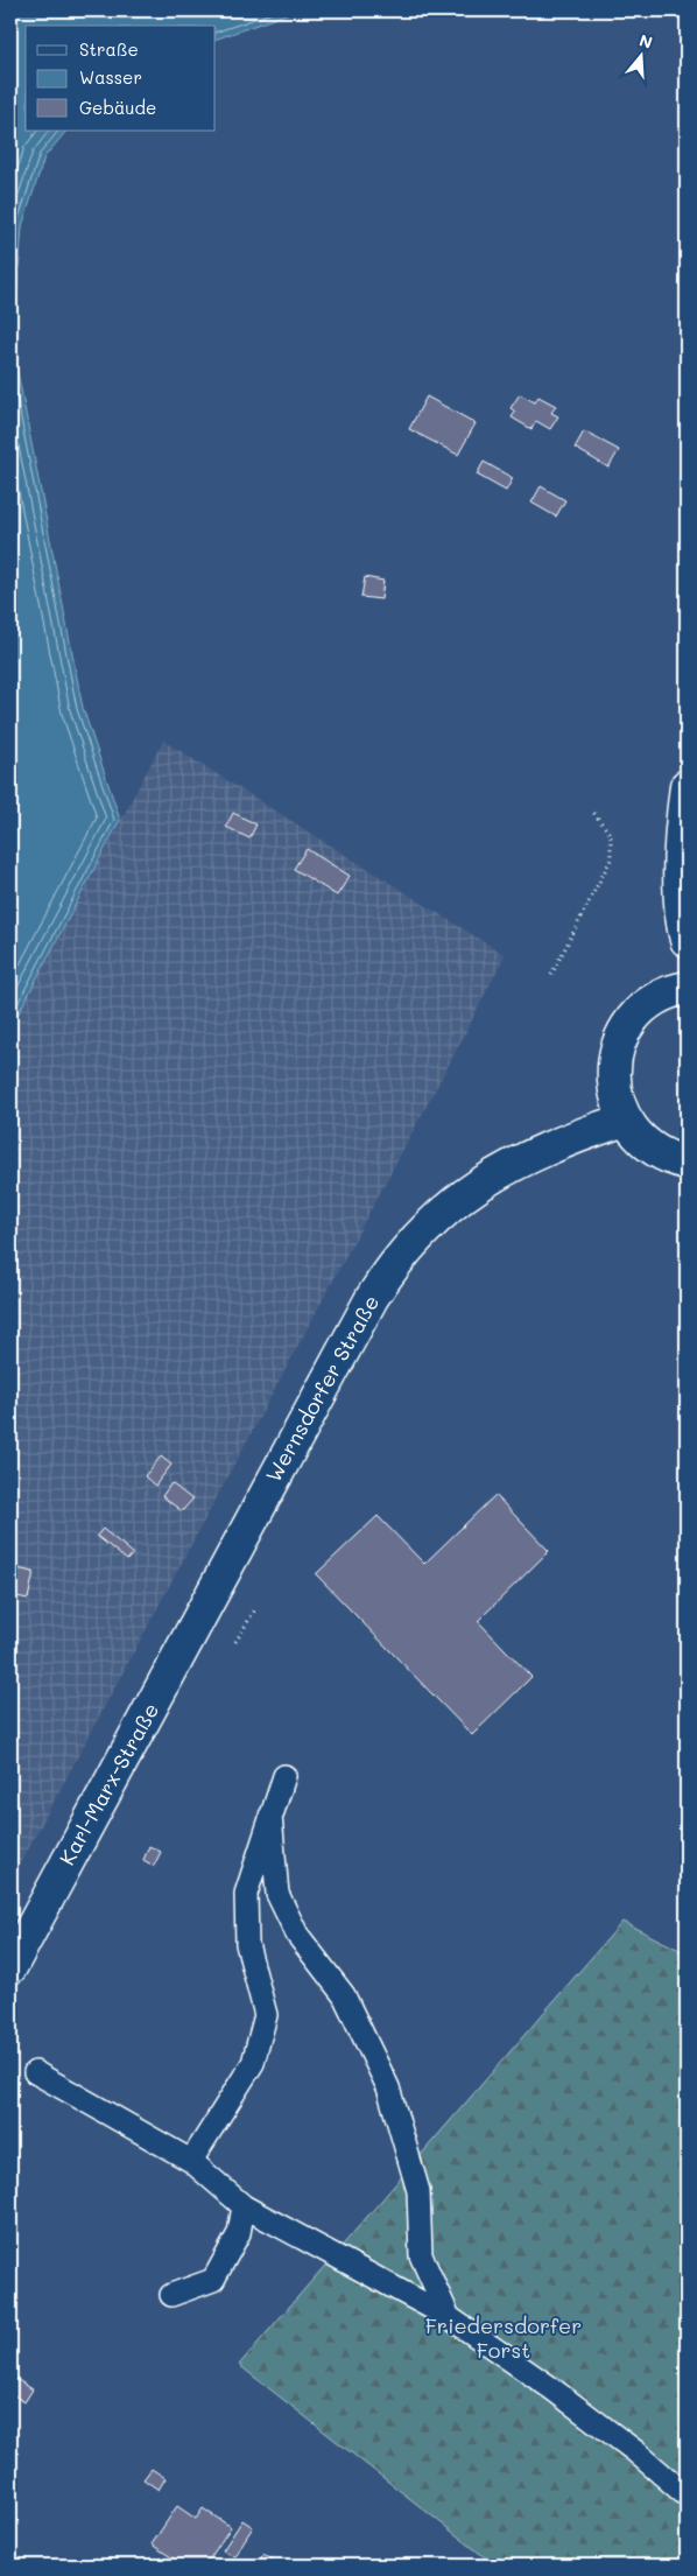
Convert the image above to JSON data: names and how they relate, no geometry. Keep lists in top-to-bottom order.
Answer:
{
  "streets": {
    "street": ["Wernsdorfer Straße", "Karl-Marx-Straße"]
  },
  "crossings": [
    ["Wernsdorfer Straße", "Karl-Marx-Straße"]
  ],
  "parks": ["Friedersdorfer Forst"],
  "legend": ["Straße", "Wasser", "Gebäude"],
  "north": "top"
}
